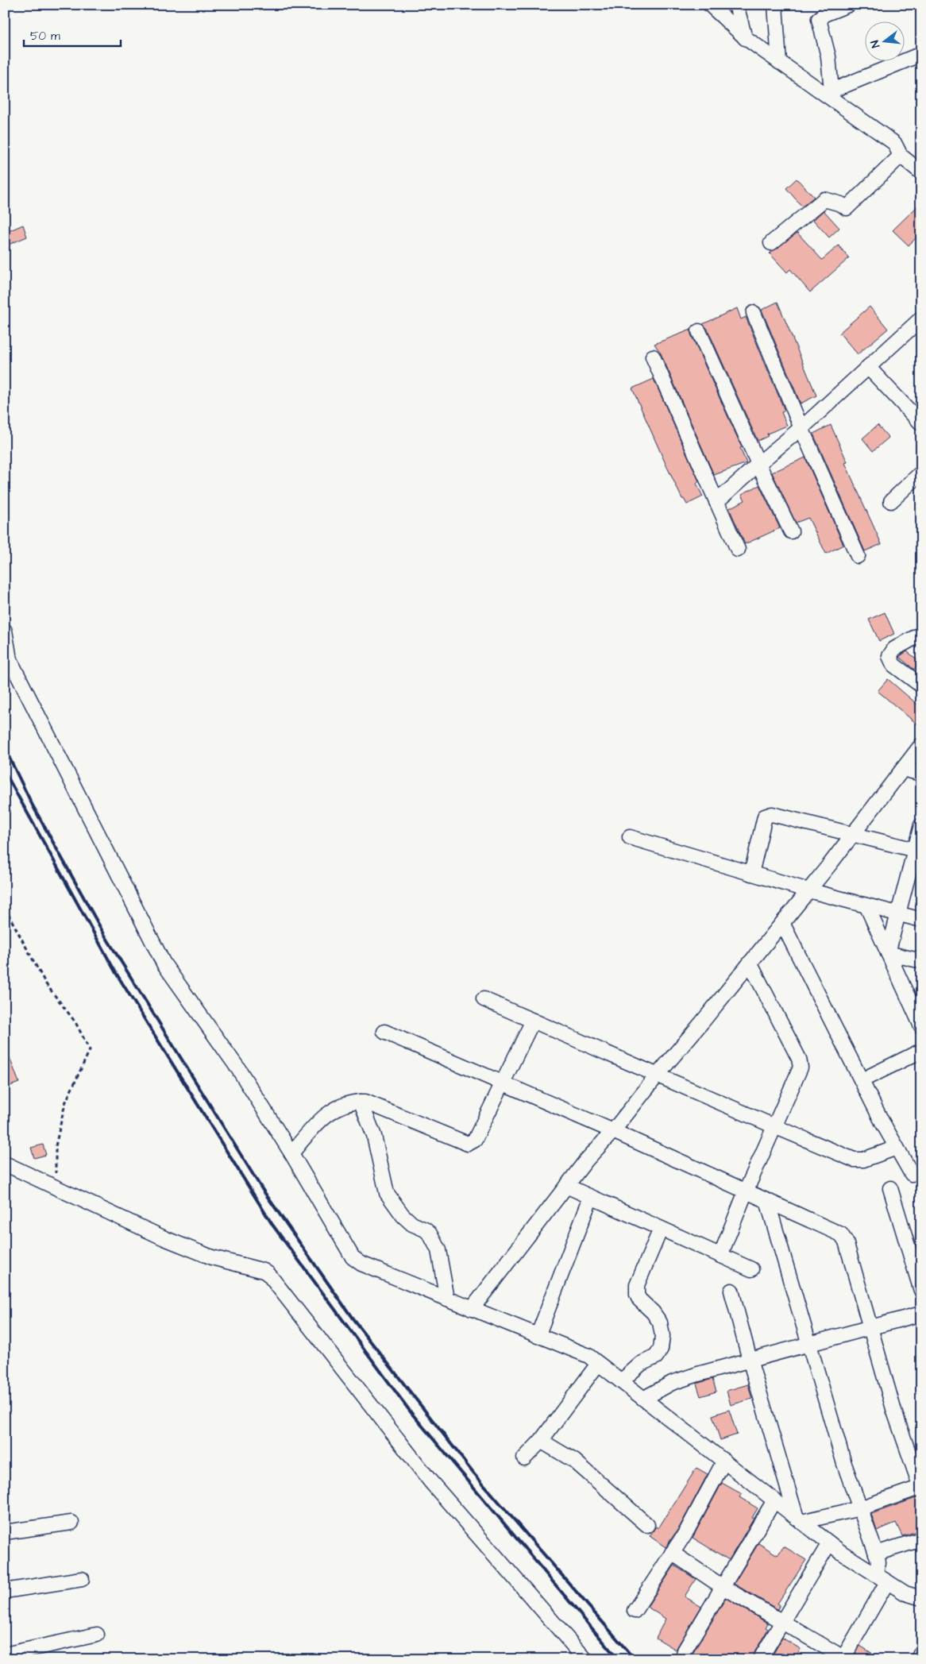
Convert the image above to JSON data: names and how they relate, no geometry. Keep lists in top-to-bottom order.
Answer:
{
  "scale_bar": "50 m",
  "north": "left"
}
